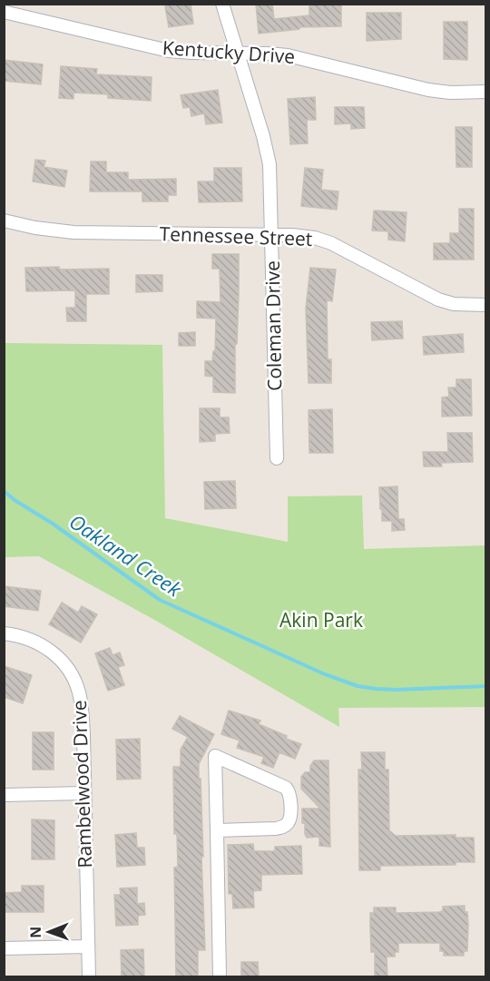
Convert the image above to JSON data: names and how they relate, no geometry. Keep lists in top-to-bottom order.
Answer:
{
  "streets": {
    "street": [
      "Kentucky Drive",
      "Tennessee Street",
      "Coleman Drive",
      "Rambelwood Drive"
    ]
  },
  "crossings": [
    ["Kentucky Drive", "Coleman Drive"],
    ["Tennessee Street", "Coleman Drive"]
  ],
  "water": ["Oakland Creek"],
  "parks": ["Akin Park"],
  "north": "left"
}
